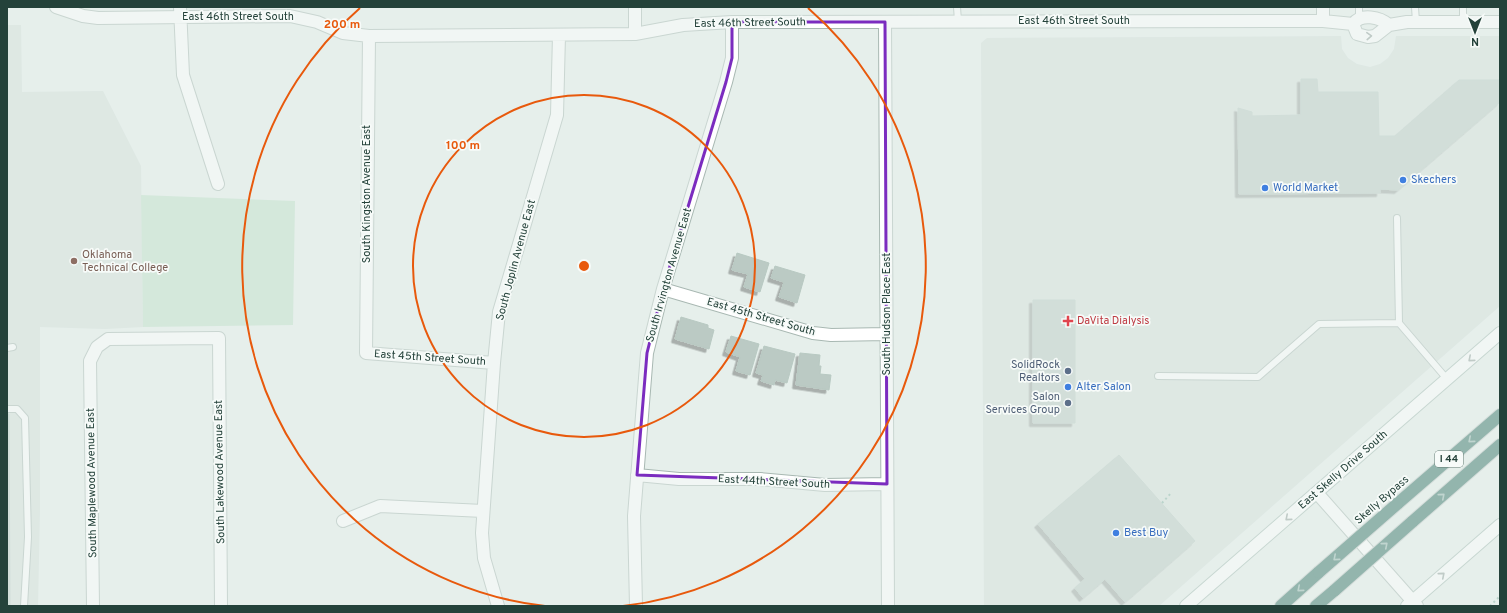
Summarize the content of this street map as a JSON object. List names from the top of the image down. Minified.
{"streets":{"highway":["I 44","Skelly Bypass"],"street":["East 46th Street South","South Kingston Avenue East","South Joplin Avenue East","South Irvington Avenue East","South Hudson Place East","East 45th Street South","East Skelly Drive South","South Lakewood Avenue East","East 44th Street South","South Maplewood Avenue East"]},"crossings":[["East 46th Street South","South Kingston Avenue East"],["East 46th Street South","South Joplin Avenue East"],["East 46th Street South","South Irvington Avenue East"],["East 46th Street South","South Hudson Place East"],["South Kingston Avenue East","East 45th Street South"],["South Joplin Avenue East","East 45th Street South"],["South Irvington Avenue East","East 45th Street South"],["South Irvington Avenue East","East 44th Street South"],["South Hudson Place East","East 45th Street South"],["South Hudson Place East","East 44th Street South"],["South Lakewood Avenue East","South Maplewood Avenue East"]],"one_way":["East Skelly Drive South"],"places":{"other":["Skechers","World Market","Oklahoma Technical College","SolidRock Realtors","Alter Salon","Salon Services Group","Best Buy"],"health":["DaVita Dialysis"]},"north":"bottom","rings":["200 m","100 m"]}
